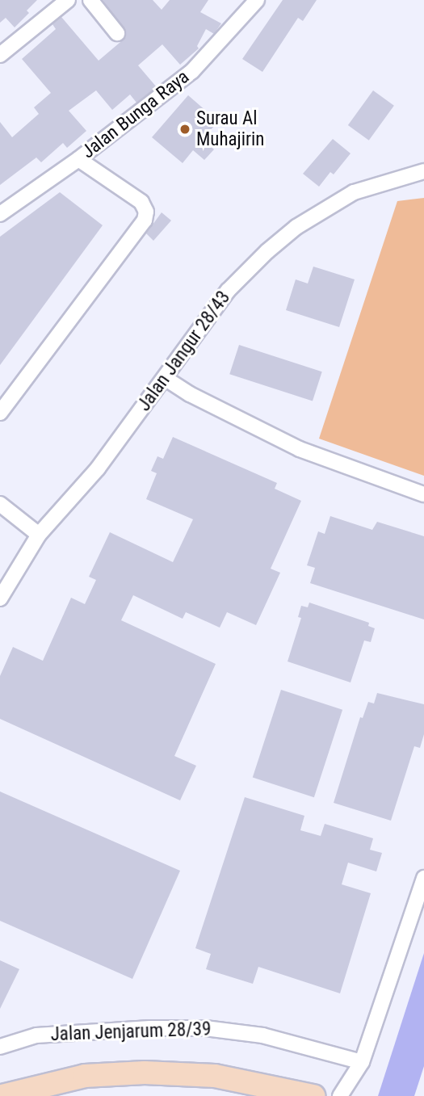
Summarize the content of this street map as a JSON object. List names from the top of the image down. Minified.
{"streets":{"street":["Jalan Bunga Raya","Jalan Jangur 28/43","Jalan Jenjarum 28/39"]},"places":["Surau Al Muhajirin"]}
